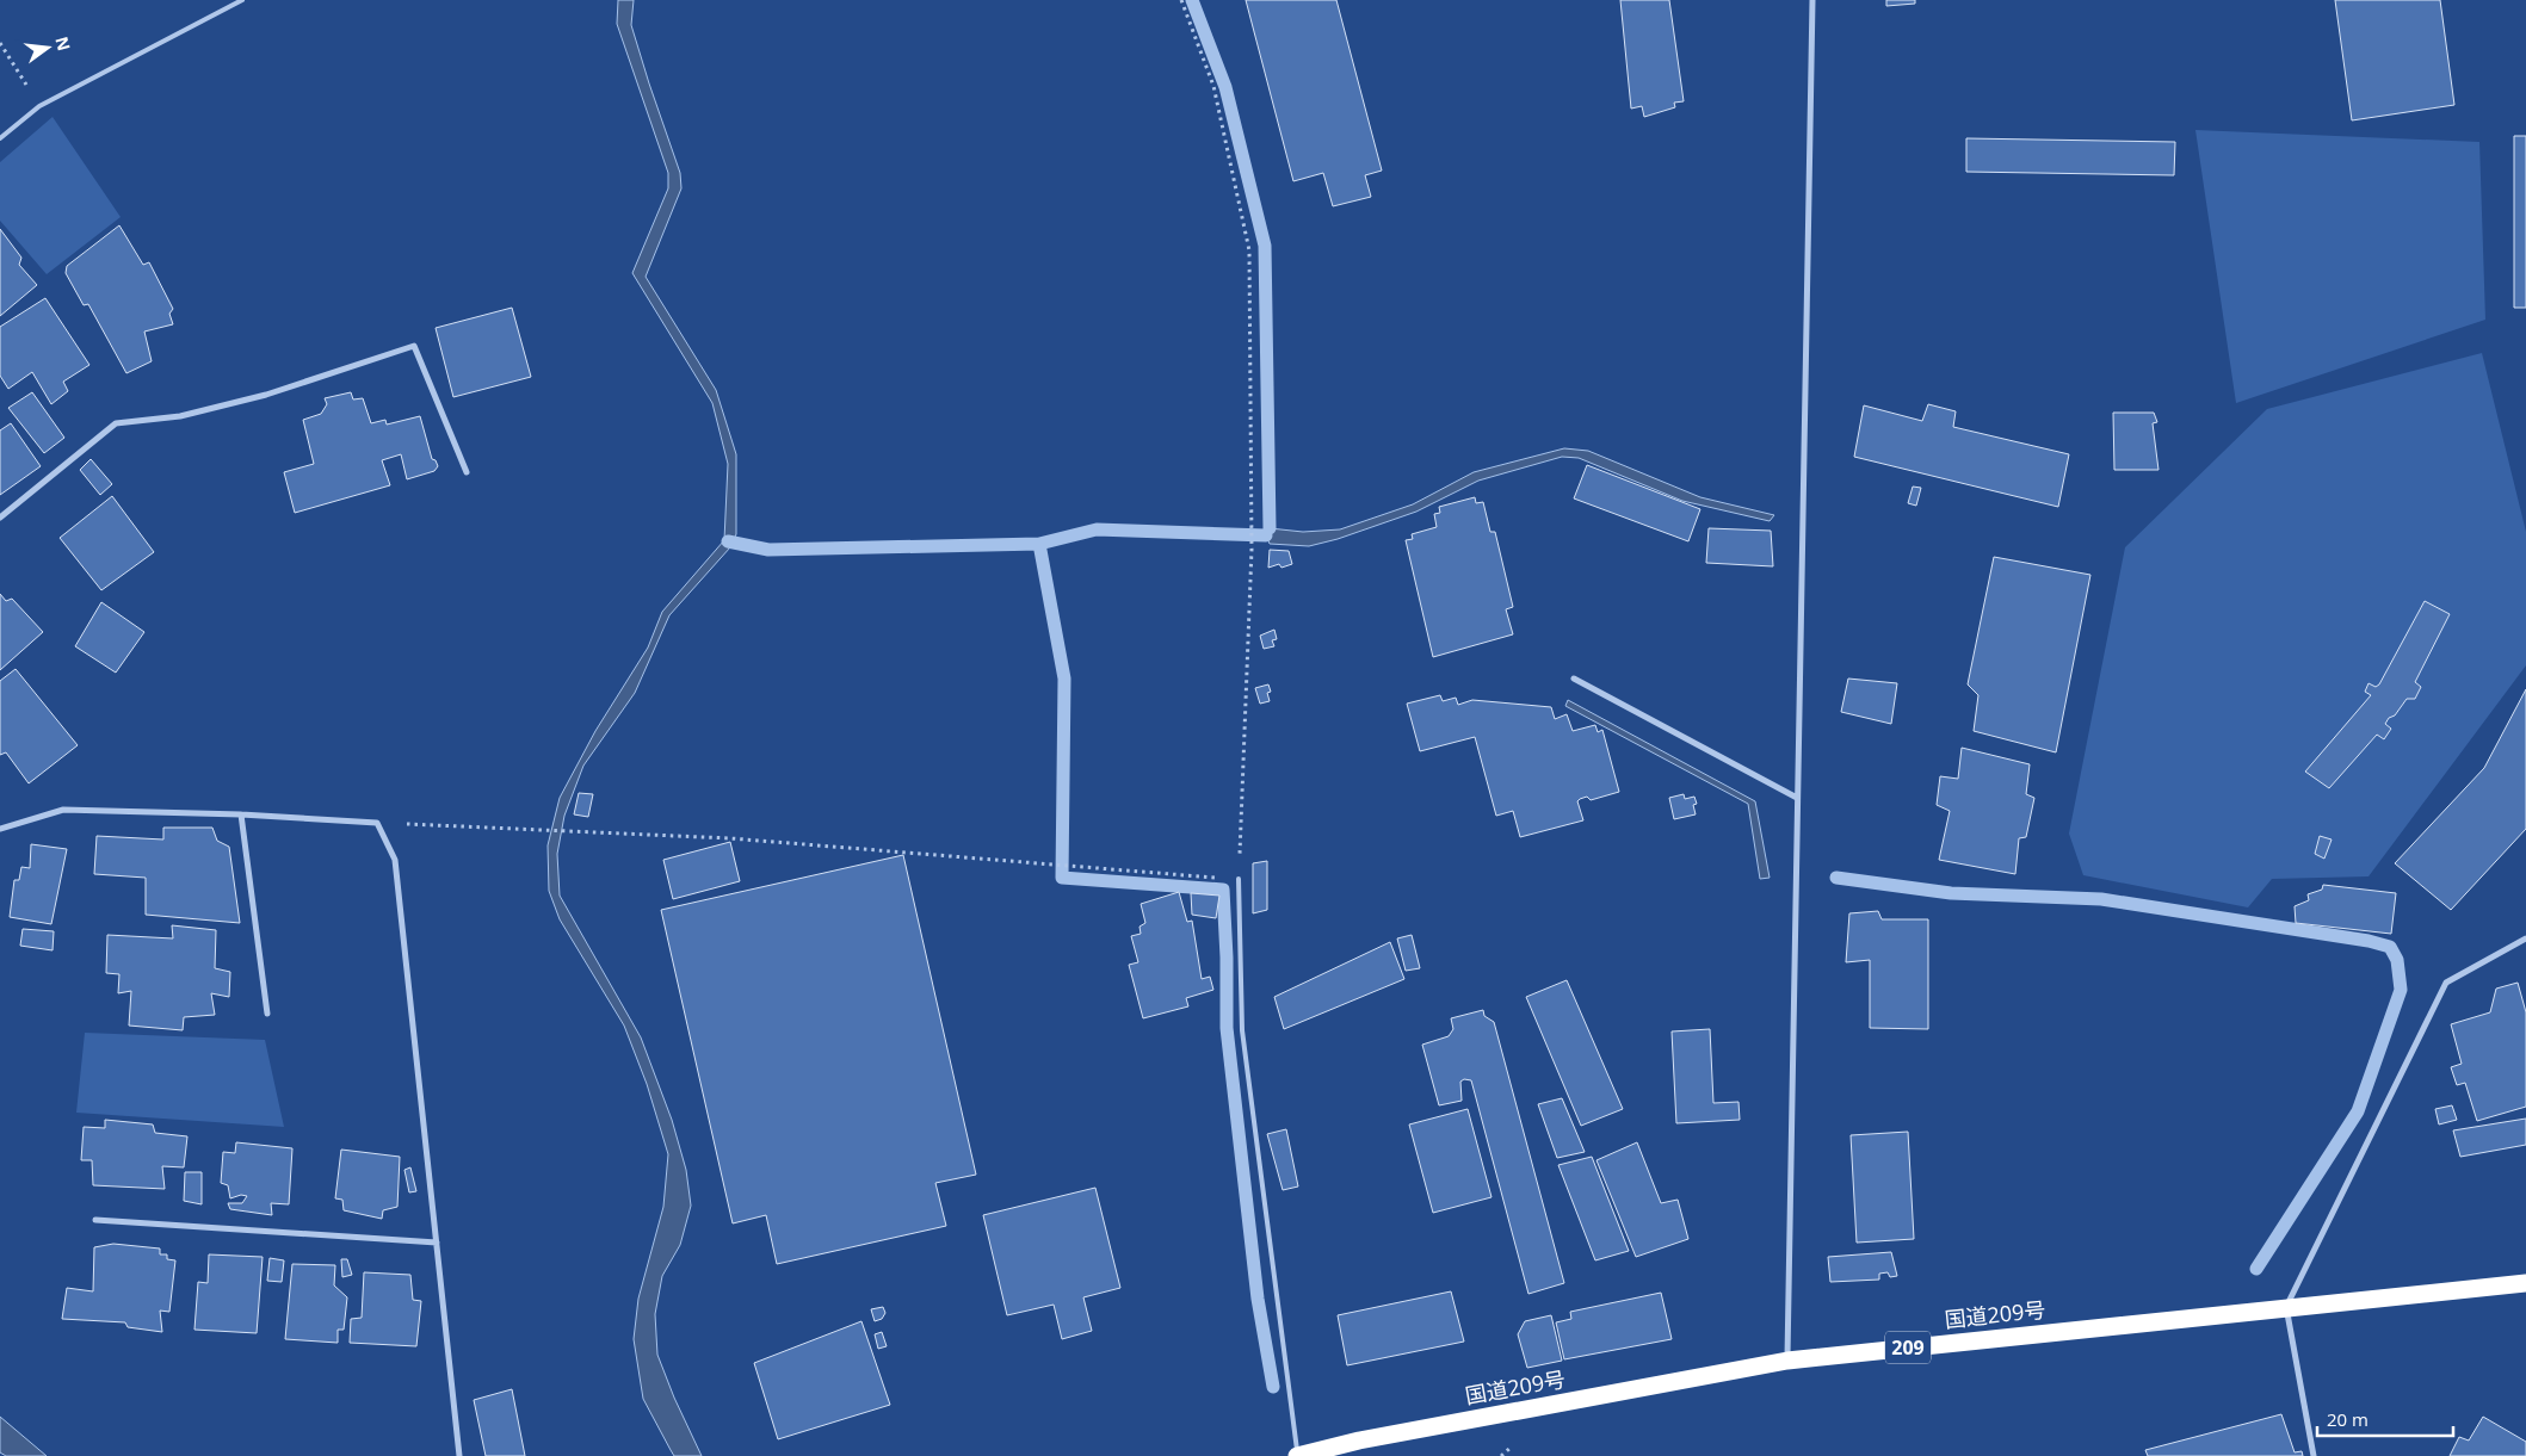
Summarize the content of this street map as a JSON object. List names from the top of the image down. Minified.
{"streets":{"highway":["国道209号","209"]},"scale_bar":"20 m","north":"right"}
